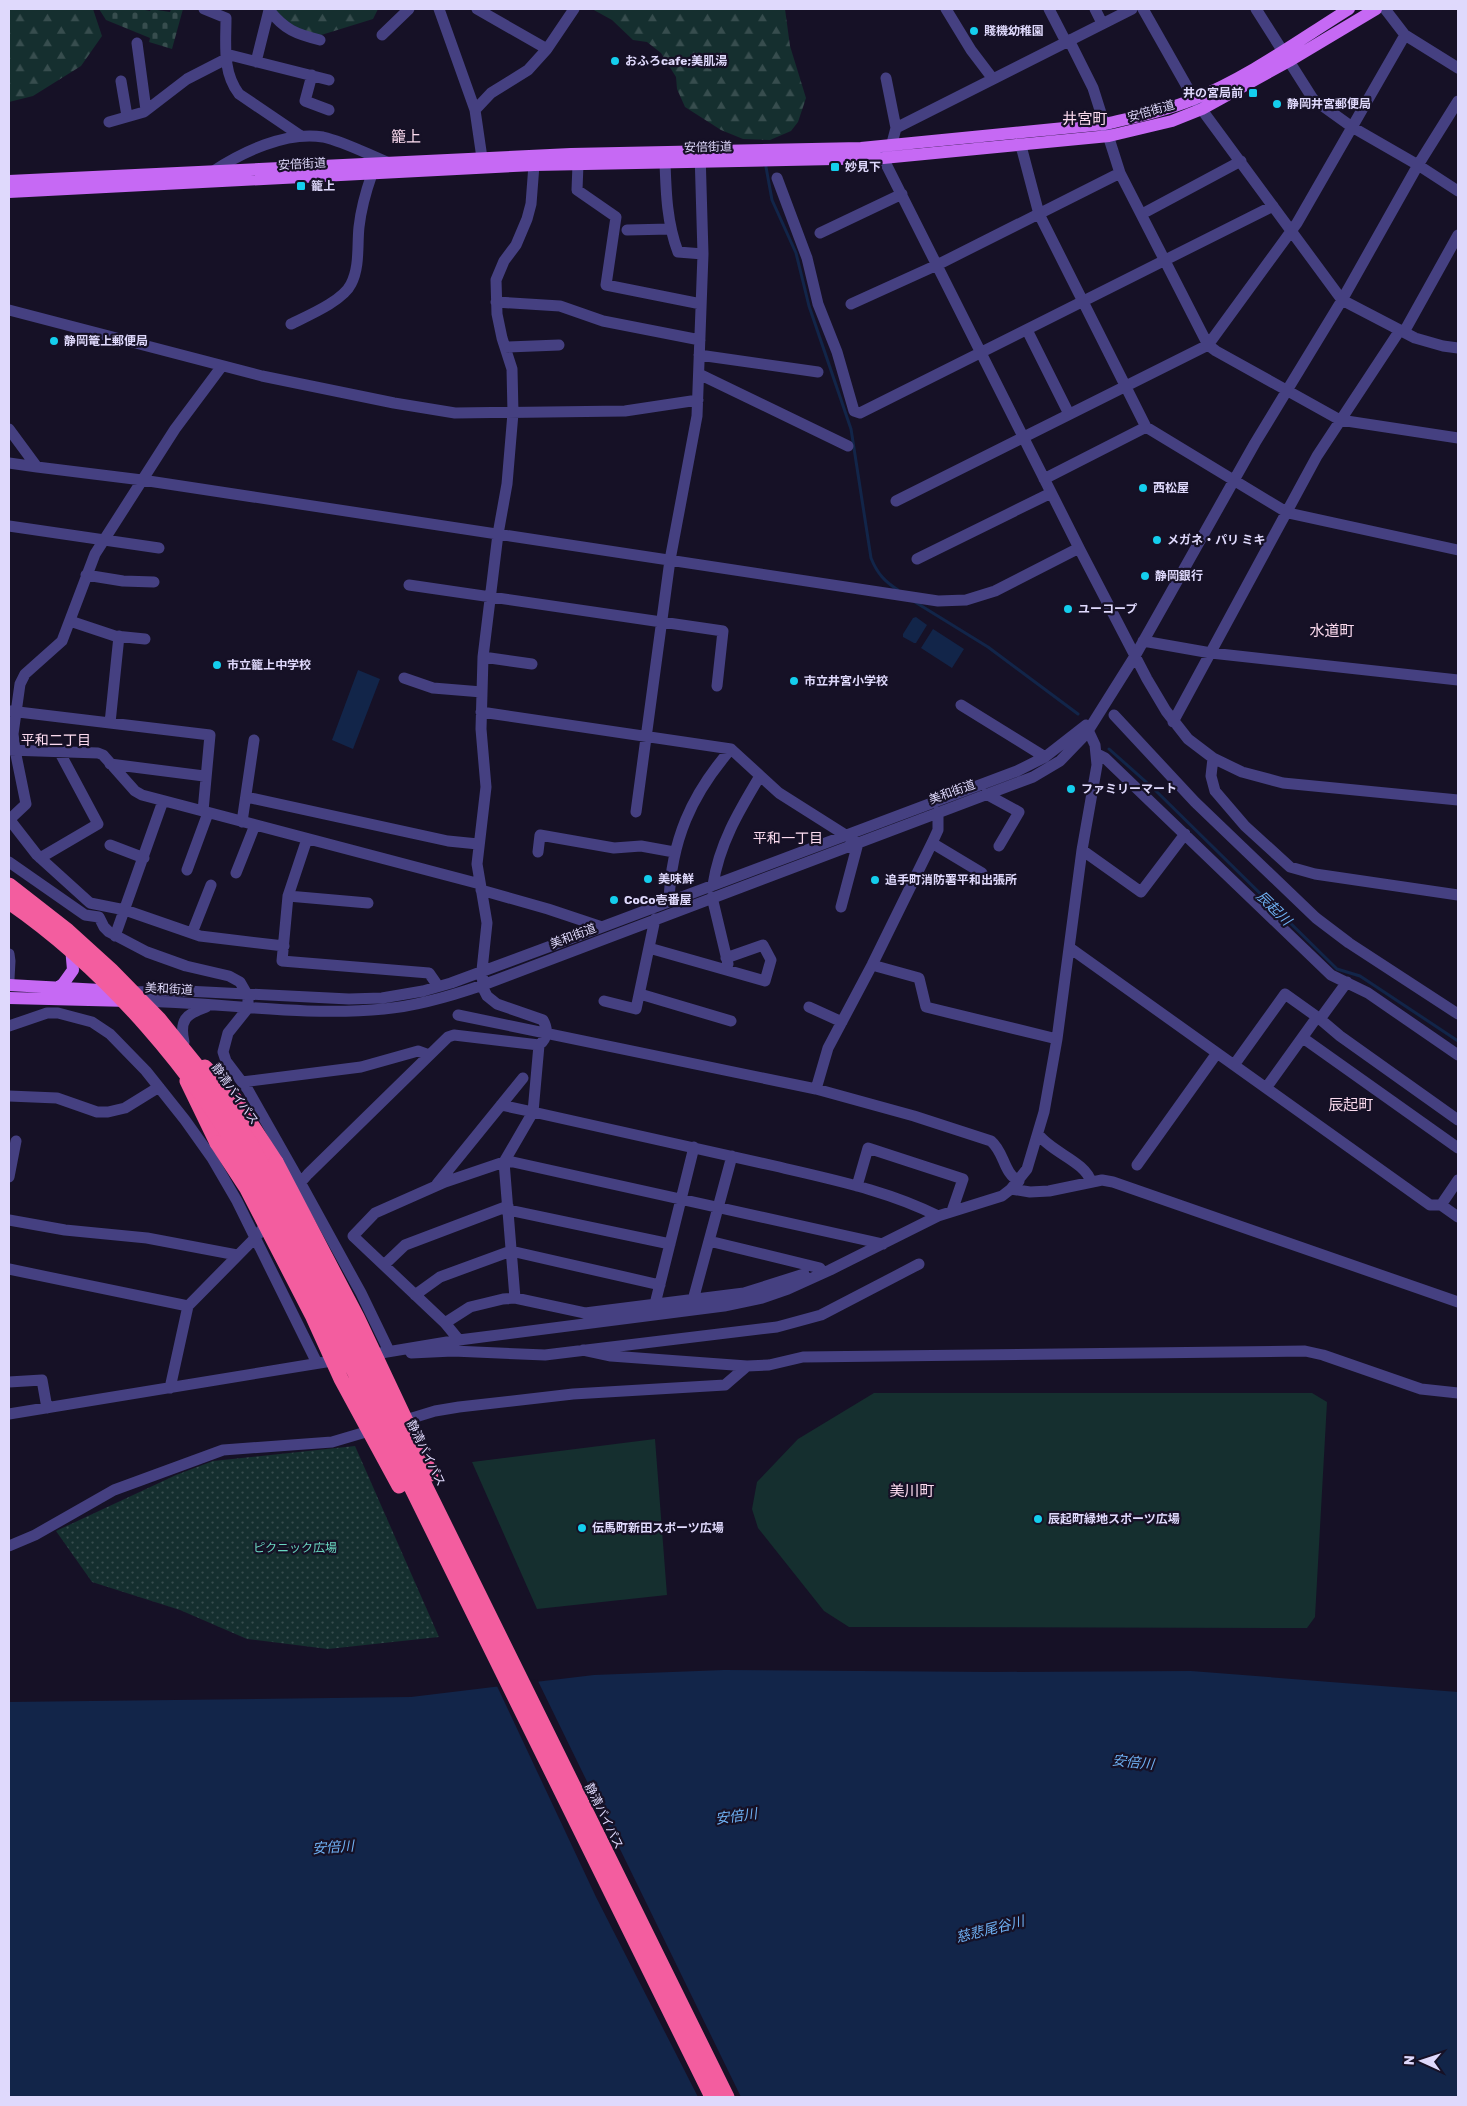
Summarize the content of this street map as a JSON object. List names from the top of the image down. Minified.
{"streets":{"highway":["静清バイパス"],"main road":["安倍街道","美和街道"]},"districts":["井宮町","籠上","水道町","平和二丁目","平和一丁目","辰起町","美川町"],"water":["辰起川","安倍川","慈悲尾谷川"],"parks":["ピクニック広場"],"places":{"other":["賤機幼稚園","おふろcafe;美肌湯","静岡井宮郵便局","静岡篭上郵便局","西松屋","メガネ・パリ ミキ","静岡銀行","ユーコープ","市立籠上中学校","市立井宮小学校","ファミリーマート","美味鮮","追手町消防署平和出張所","CoCo壱番屋","辰起町緑地スポーツ広場","伝馬町新田スポーツ広場"],"transit":["井の宮局前","妙見下","籠上"]},"north":"left"}
